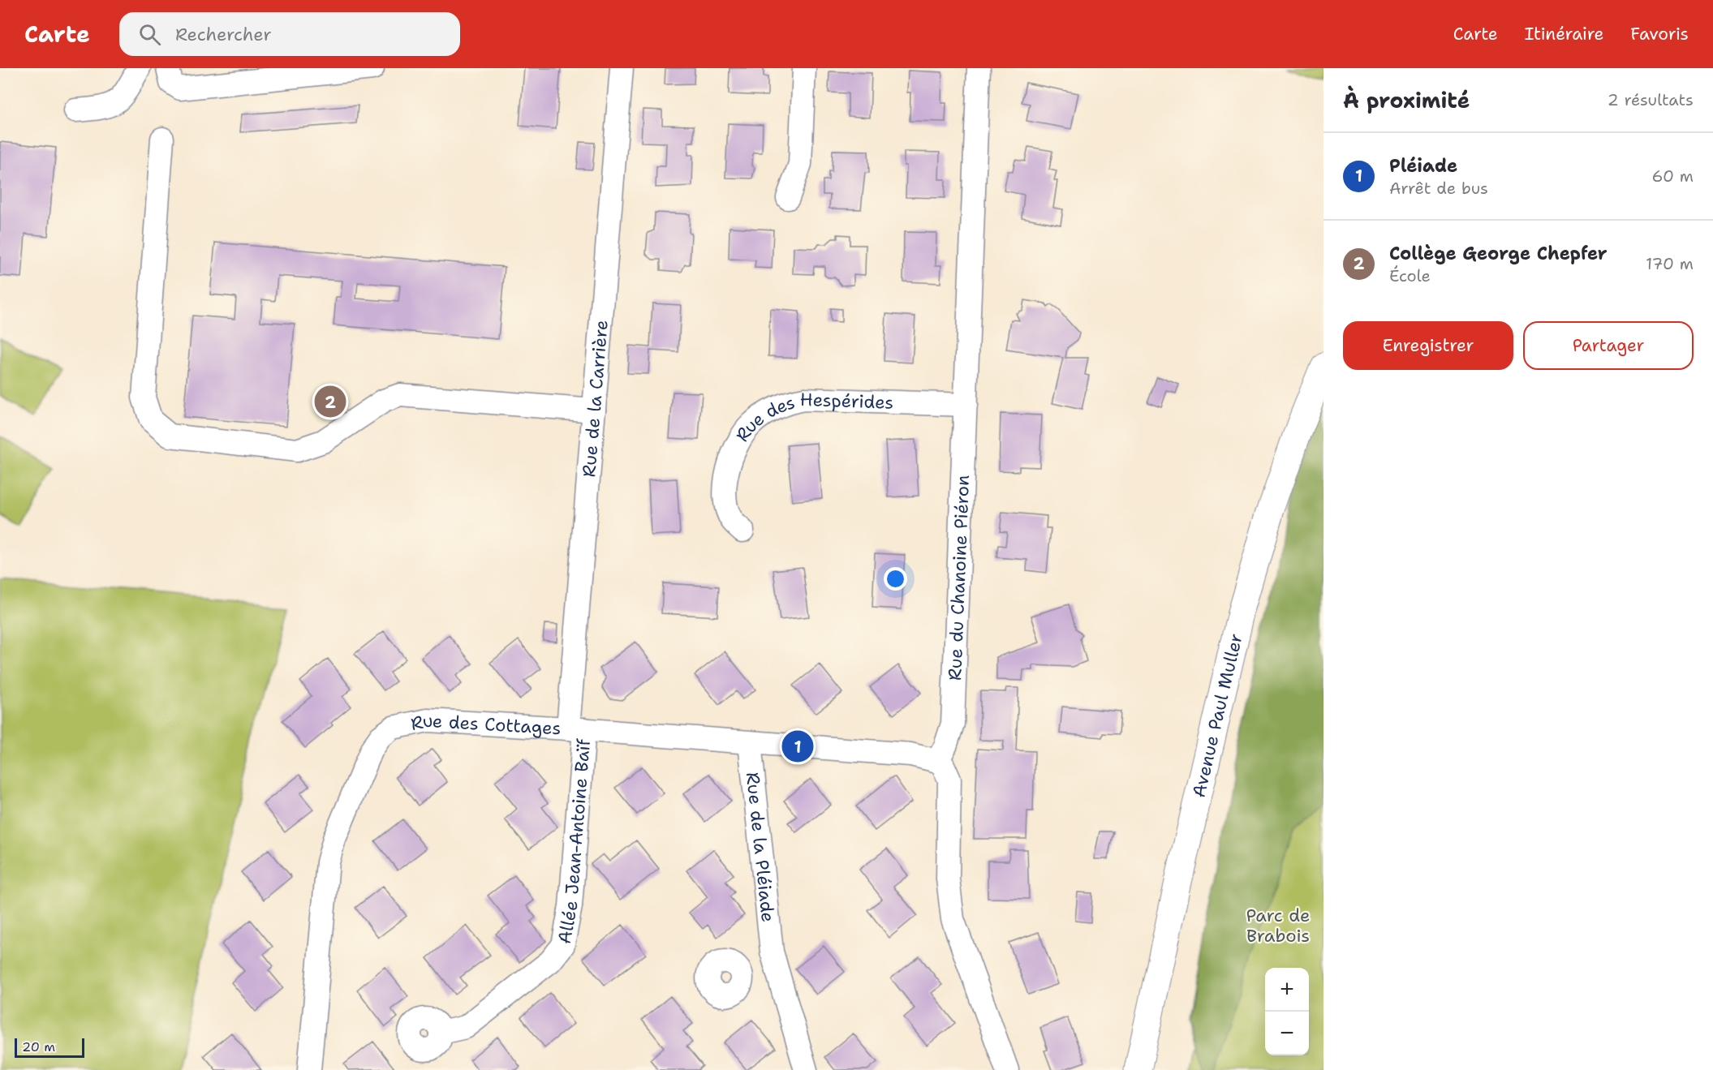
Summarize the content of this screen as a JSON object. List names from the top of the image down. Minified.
{"streets":{"main road":["Avenue Paul Muller"],"street":["Rue de la Carrière","Rue des Hespérides","Rue du Chanoine Piéron","Rue des Cottages","Allée Jean-Antoine Baïf","Rue de la Pléiade"]},"crossings":[["Rue de la Carrière","Rue des Cottages"],["Rue de la Carrière","Allée Jean-Antoine Baïf"],["Rue des Hespérides","Rue du Chanoine Piéron"],["Rue du Chanoine Piéron","Rue des Cottages"],["Rue des Cottages","Allée Jean-Antoine Baïf"],["Rue des Cottages","Rue de la Pléiade"]],"parks":["Parc de Brabois"],"scale_bar":"20 m","page":{"header":"Carte","search":"Rechercher","nav":["Carte","Itinéraire","Favoris"],"heading":["À proximité","2 résultats"],"list":[{"mark":"1","name":"Pléiade","note":"Arrêt de bus","value":"60 m"},{"mark":"2","name":"Collège George Chepfer","note":"École","value":"170 m"}],"buttons":["Enregistrer","Partager"],"pins":["2","1"],"map_buttons":["+","−"],"scale":"20 m"}}
